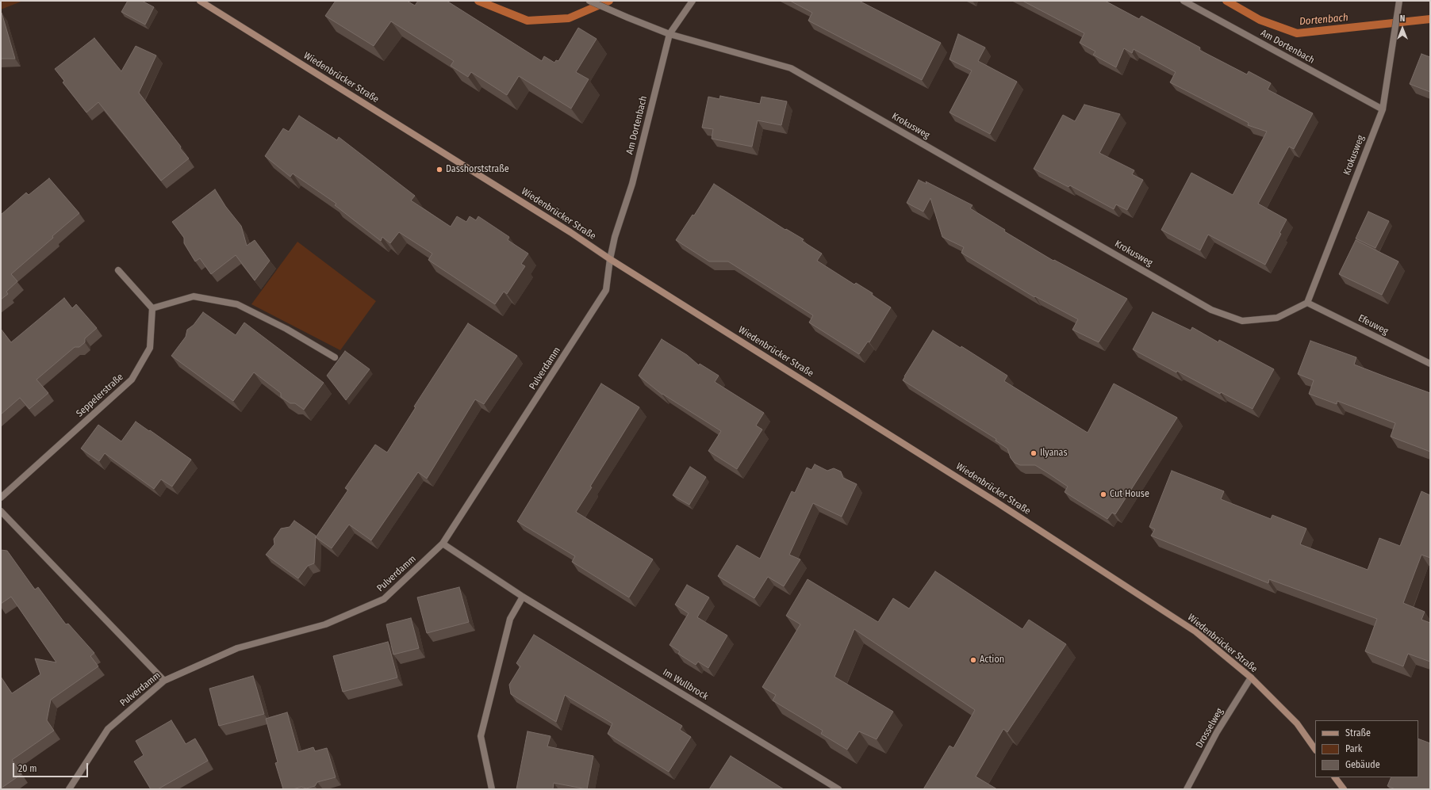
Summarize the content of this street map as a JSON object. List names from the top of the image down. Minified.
{"streets":{"main road":["Wiedenbrücker Straße"],"street":["Am Dortenbach","Krokusweg","Efeuweg","Pulverdamm","Seppelerstraße","Im Wullbrock","Drosselweg"]},"crossings":[["Am Dortenbach","Wiedenbrücker Straße"],["Am Dortenbach","Krokusweg"],["Am Dortenbach","Pulverdamm"],["Wiedenbrücker Straße","Pulverdamm"],["Wiedenbrücker Straße","Drosselweg"],["Krokusweg","Efeuweg"],["Pulverdamm","Im Wullbrock"]],"water":["Dortenbach"],"places":["Dasshorststraße","Ilyanas","Cut House","Action"],"legend":["Straße","Park","Gebäude"],"scale_bar":"20 m","north":"top"}
